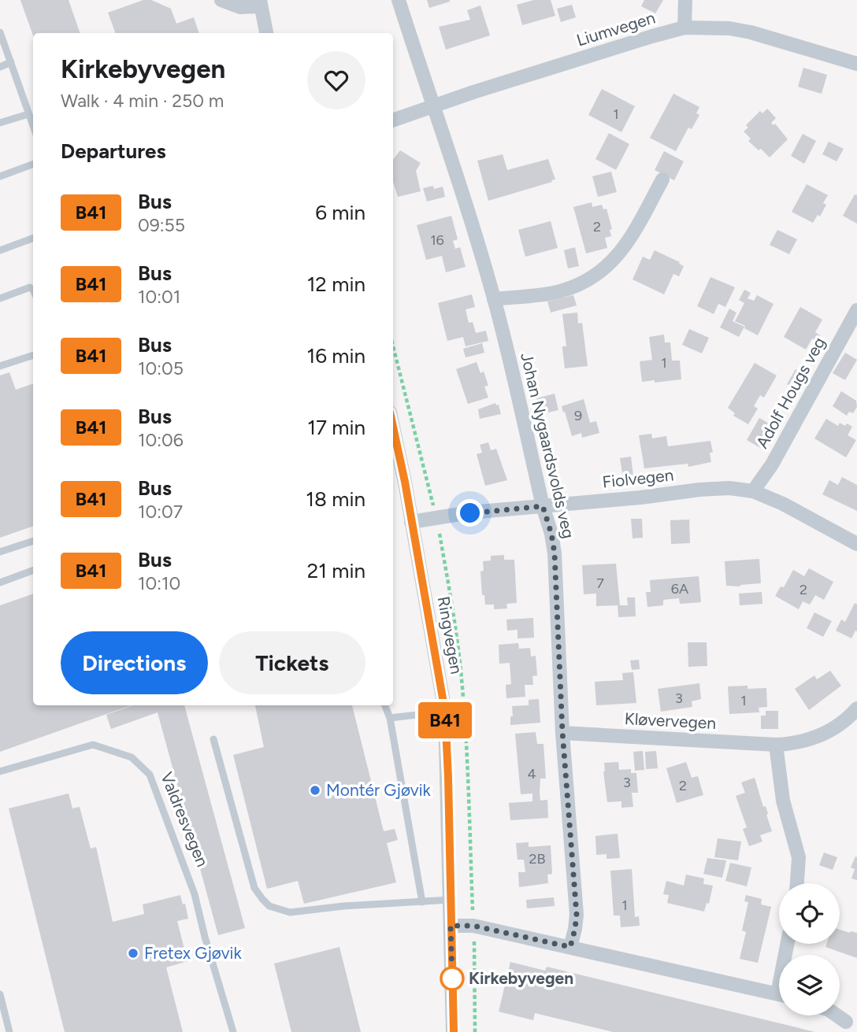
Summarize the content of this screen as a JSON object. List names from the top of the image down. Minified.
{"streets":{"street":["Liumvegen","Adolf Hougs veg","Johan Nygaardsvolds veg","Fiolvegen","Ringvegen","Kløvervegen"],"lane":["Valdresvegen"]},"crossings":[["Liumvegen","Johan Nygaardsvolds veg"],["Adolf Hougs veg","Fiolvegen"],["Johan Nygaardsvolds veg","Fiolvegen"],["Johan Nygaardsvolds veg","Kløvervegen"],["Fiolvegen","Ringvegen"]],"places":["Montér Gjøvik","Fretex Gjøvik","Kirkebyvegen"],"lines":["bus line B41"],"house_numbers":["1","2","16","1","9","7","6A","2","3","1","4","3","2","2B","1"],"page":{"on_map":"B41","heading":[["Kirkebyvegen","Walk · 4 min · 250 m"],"Departures"],"list":[{"mark":"B41","name":"Bus","note":"09:55","value":"6 min"},{"mark":"B41","name":"Bus","note":"10:01","value":"12 min"},{"mark":"B41","name":"Bus","note":"10:05","value":"16 min"},{"mark":"B41","name":"Bus","note":"10:06","value":"17 min"},{"mark":"B41","name":"Bus","note":"10:07","value":"18 min"},{"mark":"B41","name":"Bus","note":"10:10","value":"21 min"}],"buttons":["Directions","Tickets"]}}
